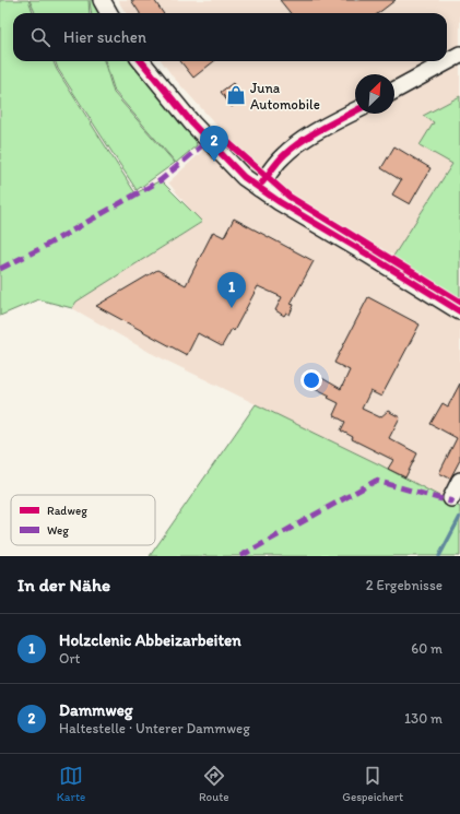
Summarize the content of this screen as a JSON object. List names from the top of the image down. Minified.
{"places":{"shop":["Juna Automobile"]},"legend":["Radweg","Weg"],"north":"top right","page":{"search":"Hier suchen","pins":["2","1"],"heading":["In der Nähe","2 Ergebnisse"],"list":[{"mark":"1","name":"Holzclenic Abbeizarbeiten","note":"Ort","value":"60 m"},{"mark":"2","name":"Dammweg","note":"Haltestelle · Unterer Dammweg","value":"130 m"}],"nav":["Karte","Route","Gespeichert"]}}
